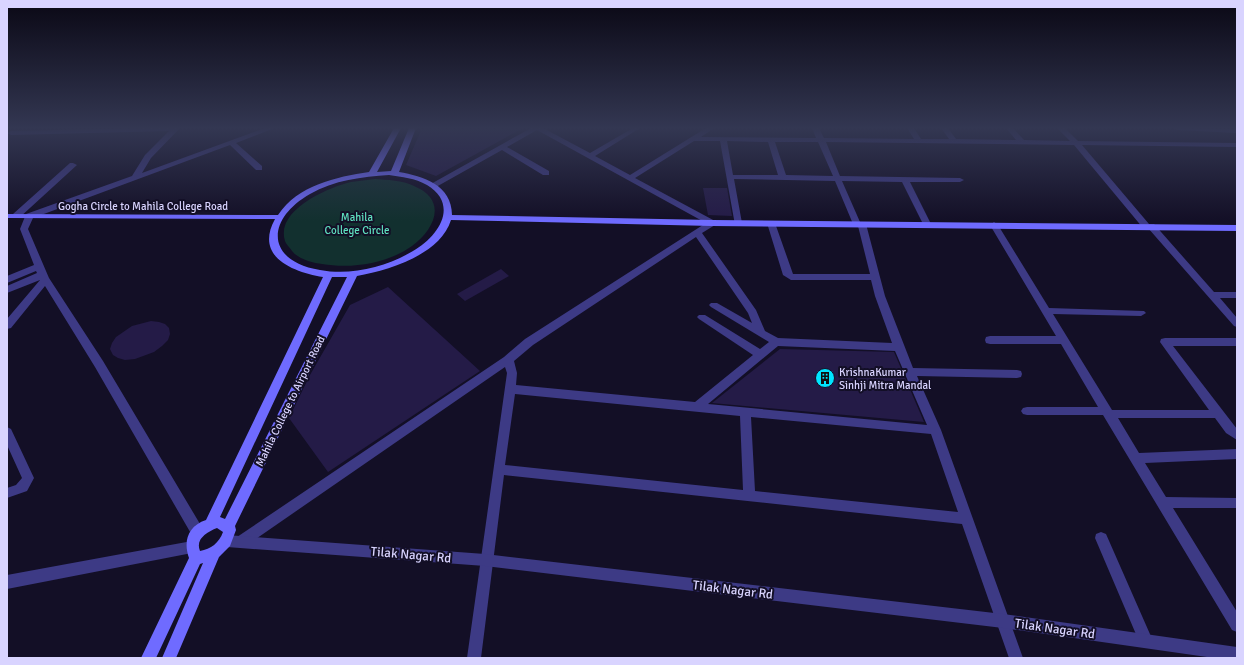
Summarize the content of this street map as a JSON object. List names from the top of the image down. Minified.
{"streets":{"main road":["Gogha Circle to Mahila College Road","Mahila College to Airport Road"],"street":["Tilak Nagar Rd"]},"crossings":[["Gogha Circle to Mahila College Road","Mahila College to Airport Road"],["Mahila College to Airport Road","Tilak Nagar Rd"]],"parks":["Mahila College Circle"],"places":{"building":["KrishnaKumar Sinhji Mitra Mandal"]}}
